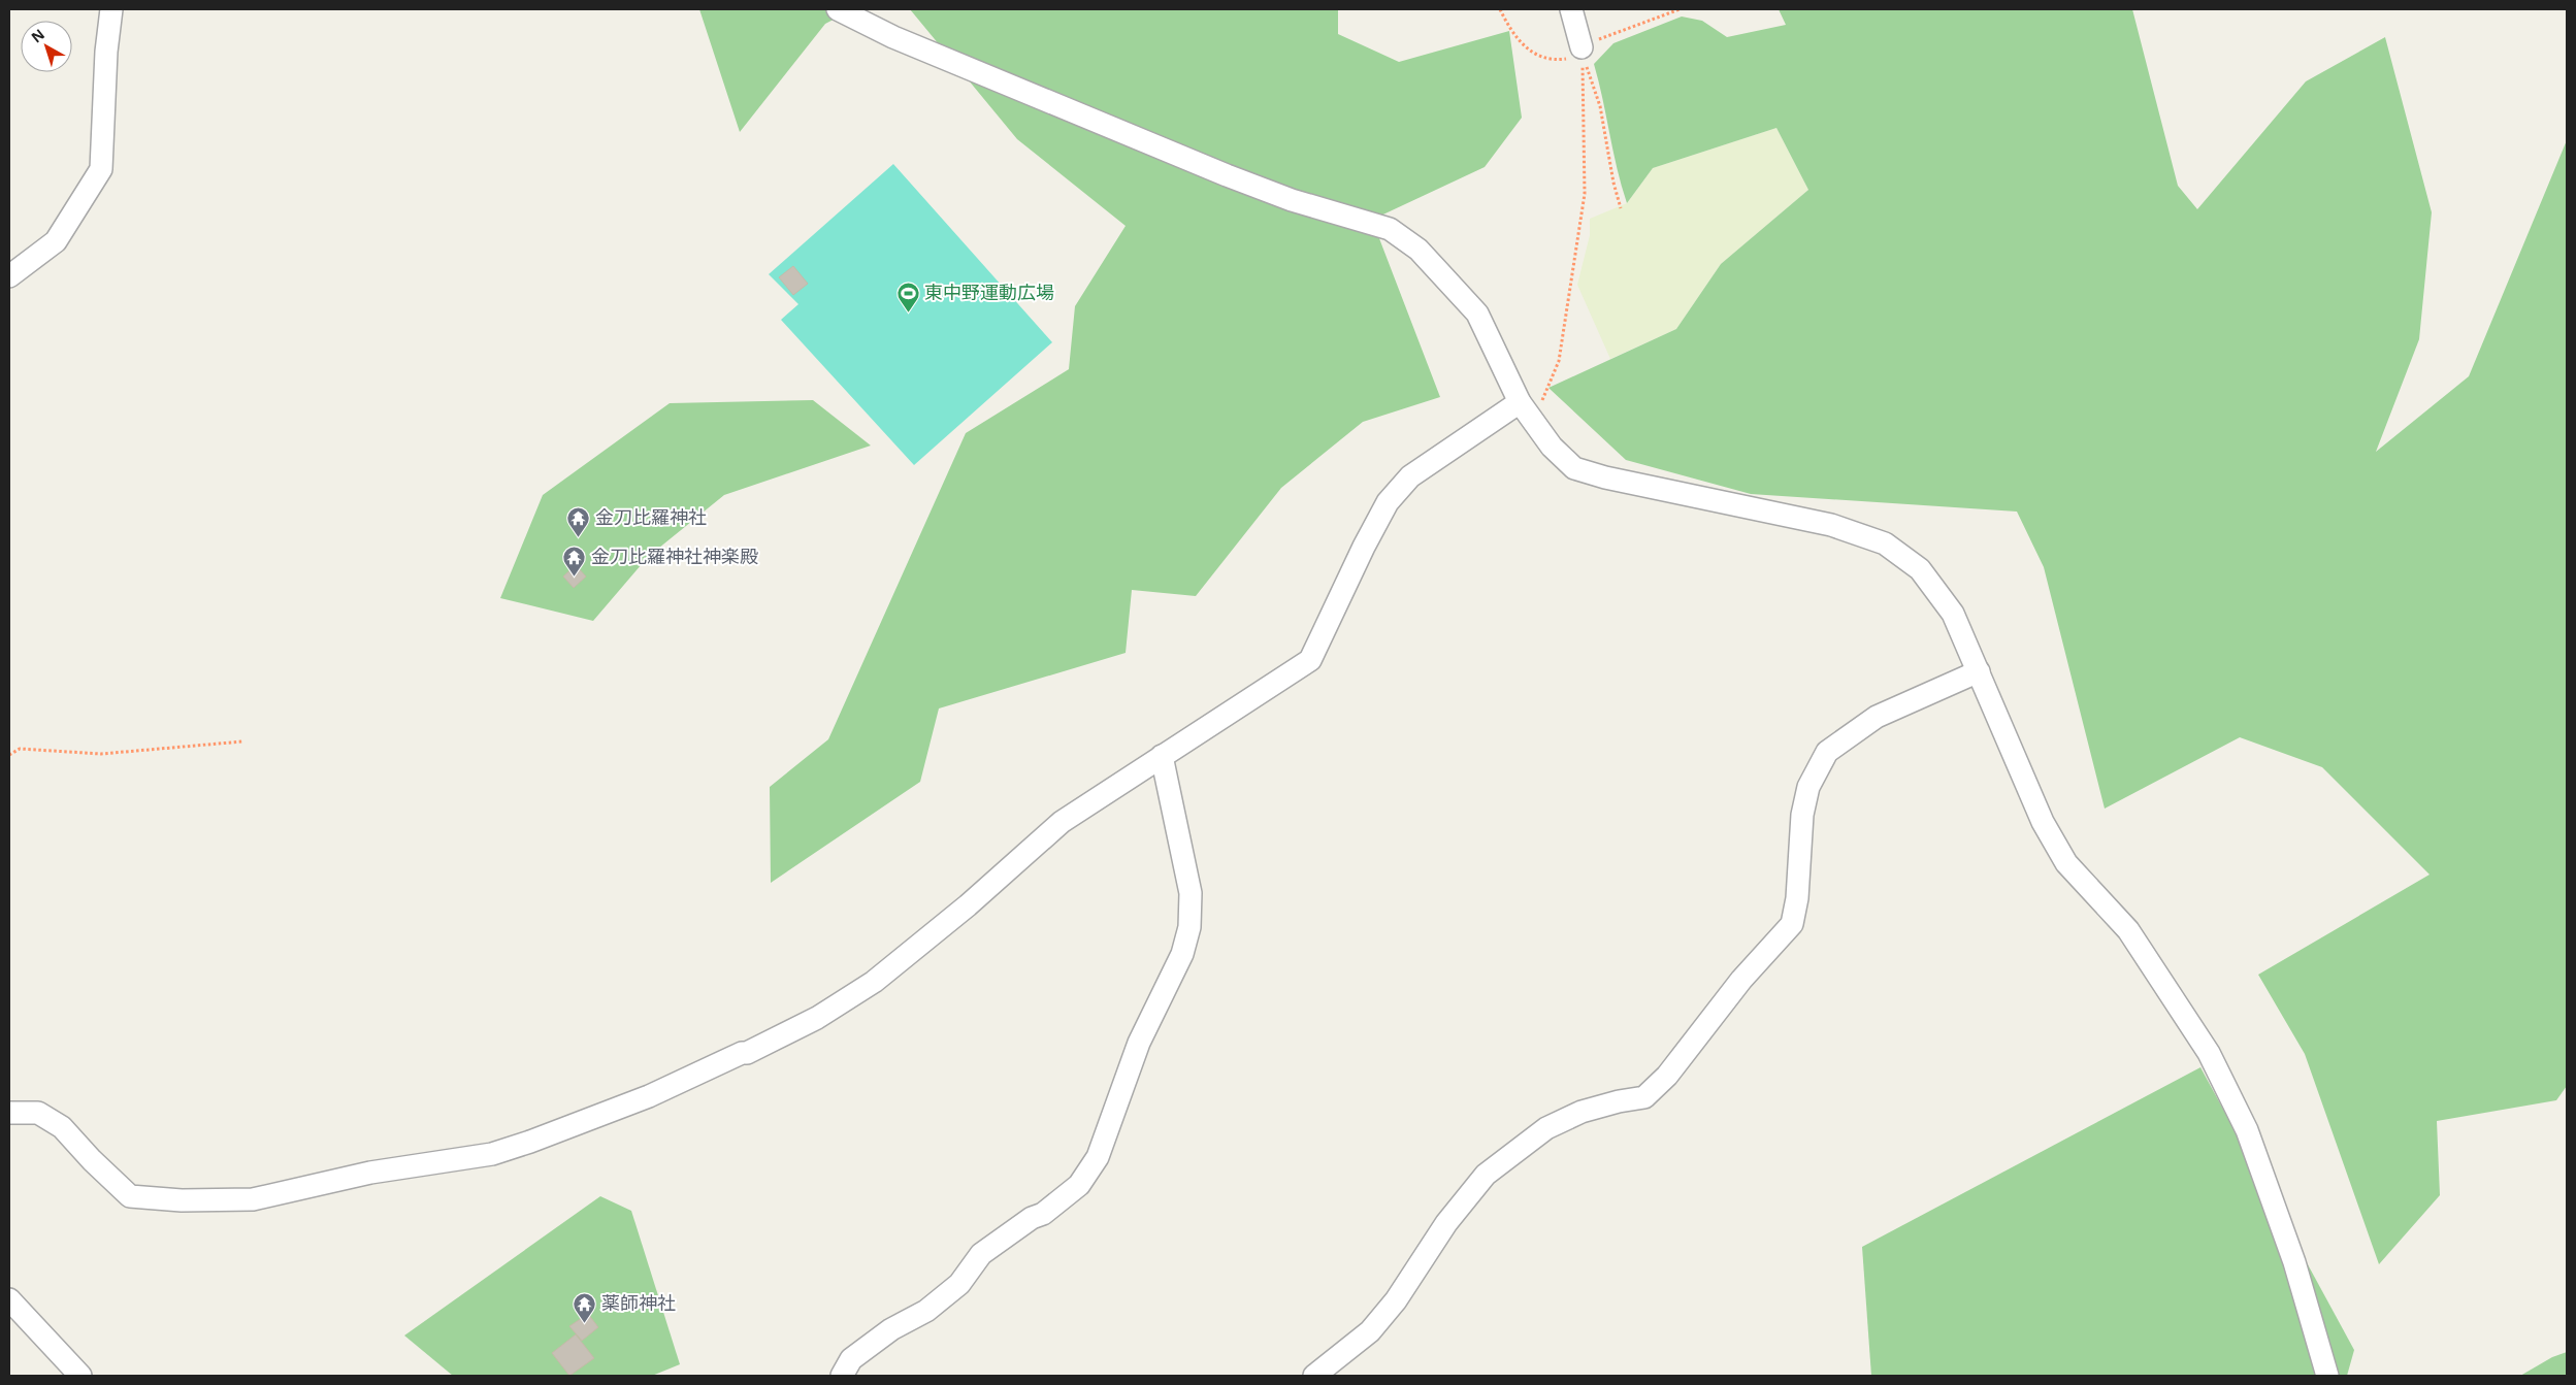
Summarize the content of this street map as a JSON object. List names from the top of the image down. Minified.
{"places":{"sports":["東中野運動広場"],"temple":["金刀比羅神社","金刀比羅神社神楽殿","薬師神社"]},"north":"top left"}
